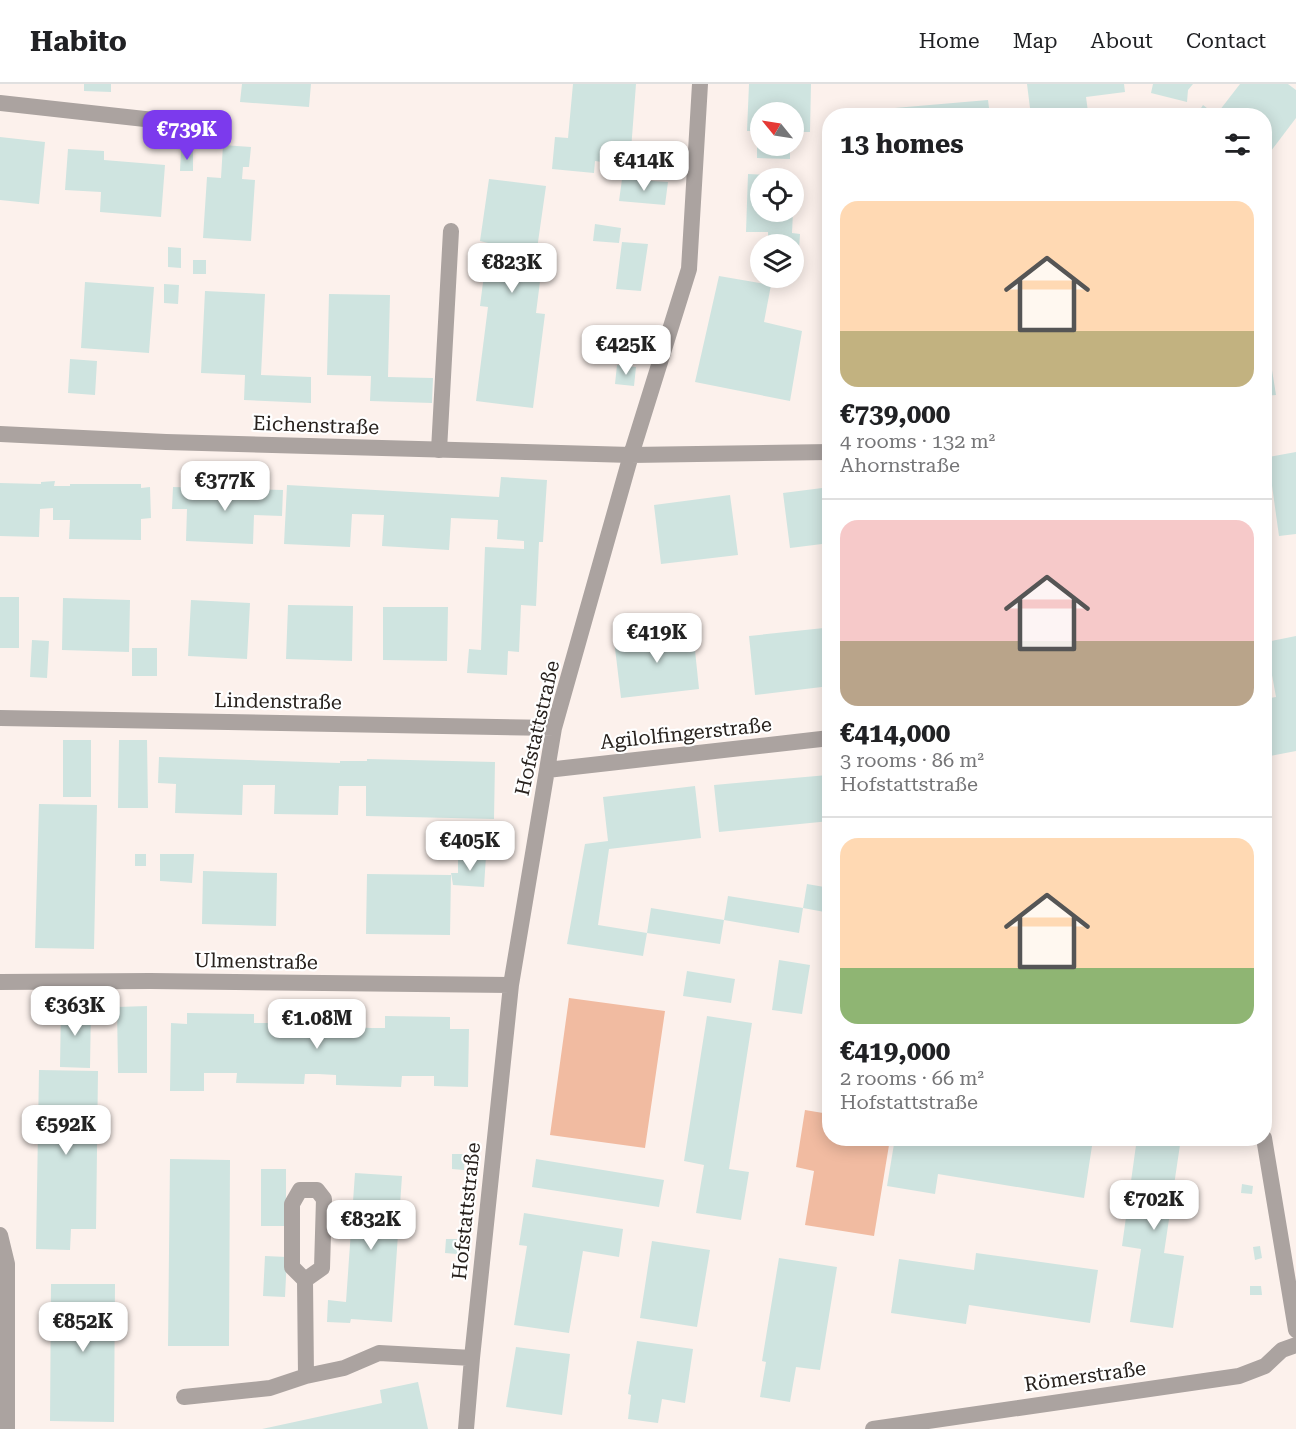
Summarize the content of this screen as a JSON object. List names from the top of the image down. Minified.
{"streets":{"street":["Eichenstraße","Lindenstraße","Hofstattstraße","Agilolfingerstraße","Ulmenstraße","Römerstraße"]},"crossings":[["Eichenstraße","Hofstattstraße"],["Lindenstraße","Hofstattstraße"],["Hofstattstraße","Agilolfingerstraße"],["Hofstattstraße","Ulmenstraße"]],"north":"top left","page":{"header":"Habito","nav":["Home","Map","About","Contact"],"heading":"13 homes","price":["€739K","€414K","€823K","€425K","€377K","€419K","€405K","€363K","€1.08M","€592K","€702K","€832K","€852K"],"list":[{"name":"€739,000","note":"4 rooms · 132 m² · Ahornstraße"},{"name":"€414,000","note":"3 rooms · 86 m² · Hofstattstraße"},{"name":"€419,000","note":"2 rooms · 66 m² · Hofstattstraße"}]}}
